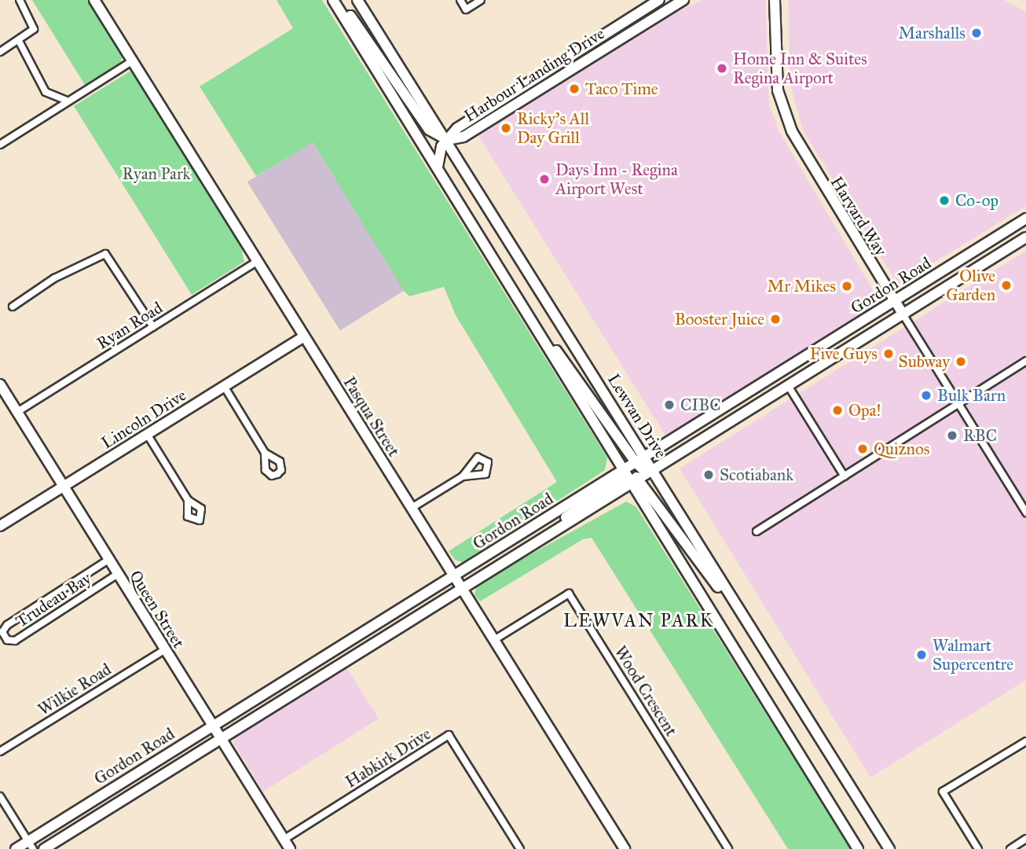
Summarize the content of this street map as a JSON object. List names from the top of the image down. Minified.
{"streets":{"main road":["Harbour Landing Drive","Harvard Way","Gordon Road","Lewvan Drive","Pasqua Street","Lincoln Drive","Queen Street"],"street":["Ryan Road","Trudeau Bay","Wilkie Road","Wood Crescent","Habkirk Drive"]},"crossings":[["Harbour Landing Drive","Lewvan Drive"],["Harvard Way","Gordon Road"],["Gordon Road","Lewvan Drive"],["Gordon Road","Pasqua Street"],["Gordon Road","Queen Street"],["Ryan Road","Pasqua Street"],["Ryan Road","Queen Street"],["Pasqua Street","Lincoln Drive"],["Pasqua Street","Wood Crescent"],["Lincoln Drive","Queen Street"],["Trudeau Bay","Queen Street"],["Queen Street","Wilkie Road"],["Queen Street","Habkirk Drive"]],"districts":["LEWVAN PARK"],"parks":["Ryan Park"],"places":["Marshalls","Home Inn & Suites Regina Airport","Taco Time","Ricky's All Day Grill","Days Inn - Regina Airport West","Co-op","Olive Garden","Mr Mikes","Booster Juice","Five Guys","Subway","Bulk Barn","CIBC","Opa!","RBC","Quiznos","Scotiabank","Walmart Supercentre"]}
